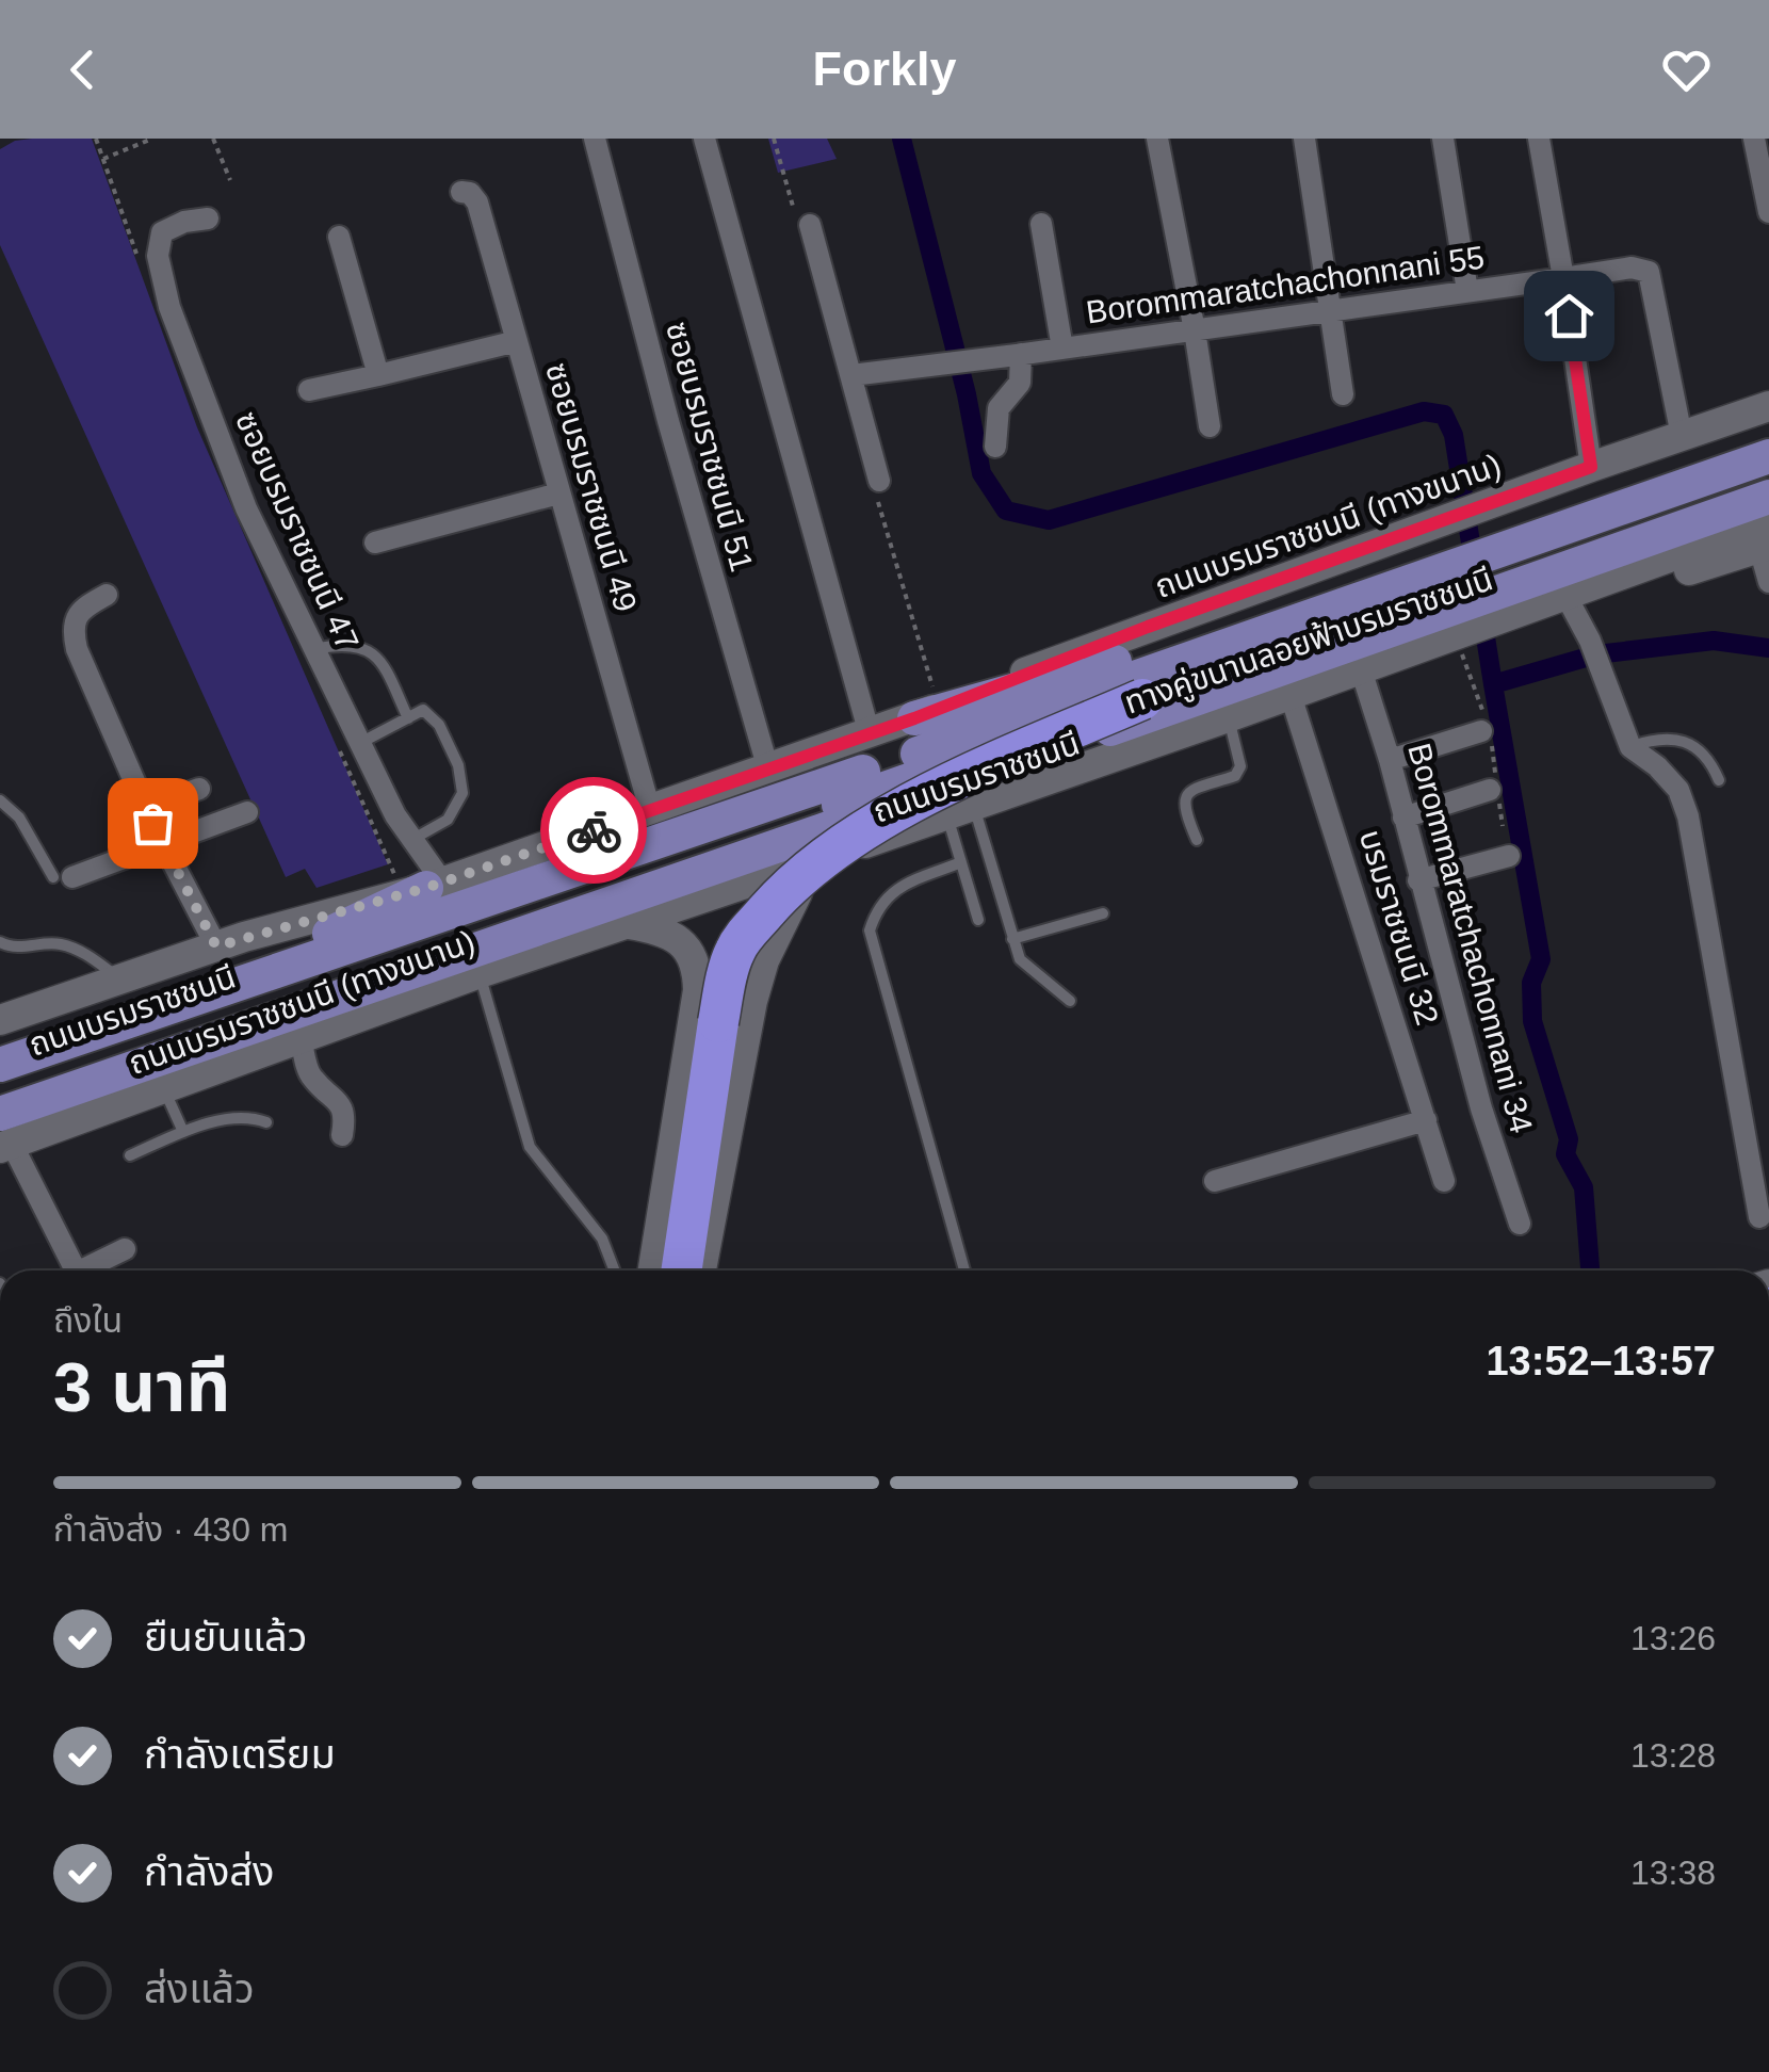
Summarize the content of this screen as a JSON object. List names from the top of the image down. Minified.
{"streets":{"main road":["ถนนบรมราชชนนี (ทางขนาน)","ทางคู่ขนานลอยฟ้าบรมราชชนนี","ถนนบรมราชชนนี"],"street":["Borommaratchachonnani 55","ซอยบรมราชชนนี 51","ซอยบรมราชชนนี 49","ซอยบรมราชชนนี 47","บรมราชชนนี 32","Borommaratchachonnani 34"]},"crossings":[["ซอยบรมราชชนนี 51","ถนนบรมราชชนนี"],["ซอยบรมราชชนนี 49","ถนนบรมราชชนนี"],["ถนนบรมราชชนนี (ทางขนาน)","ซอยบรมราชชนนี 47"],["ถนนบรมราชชนนี (ทางขนาน)","ถนนบรมราชชนนี"],["ซอยบรมราชชนนี 47","ถนนบรมราชชนนี"]],"page":{"header":"Forkly","heading":["3 นาที","ถึงใน","13:52–13:57"],"bar":"กำลังส่ง · 430 m","list":[["ยืนยันแล้ว","13:26"],["กำลังเตรียม","13:28"],["กำลังส่ง","13:38"],"ส่งแล้ว"]}}
